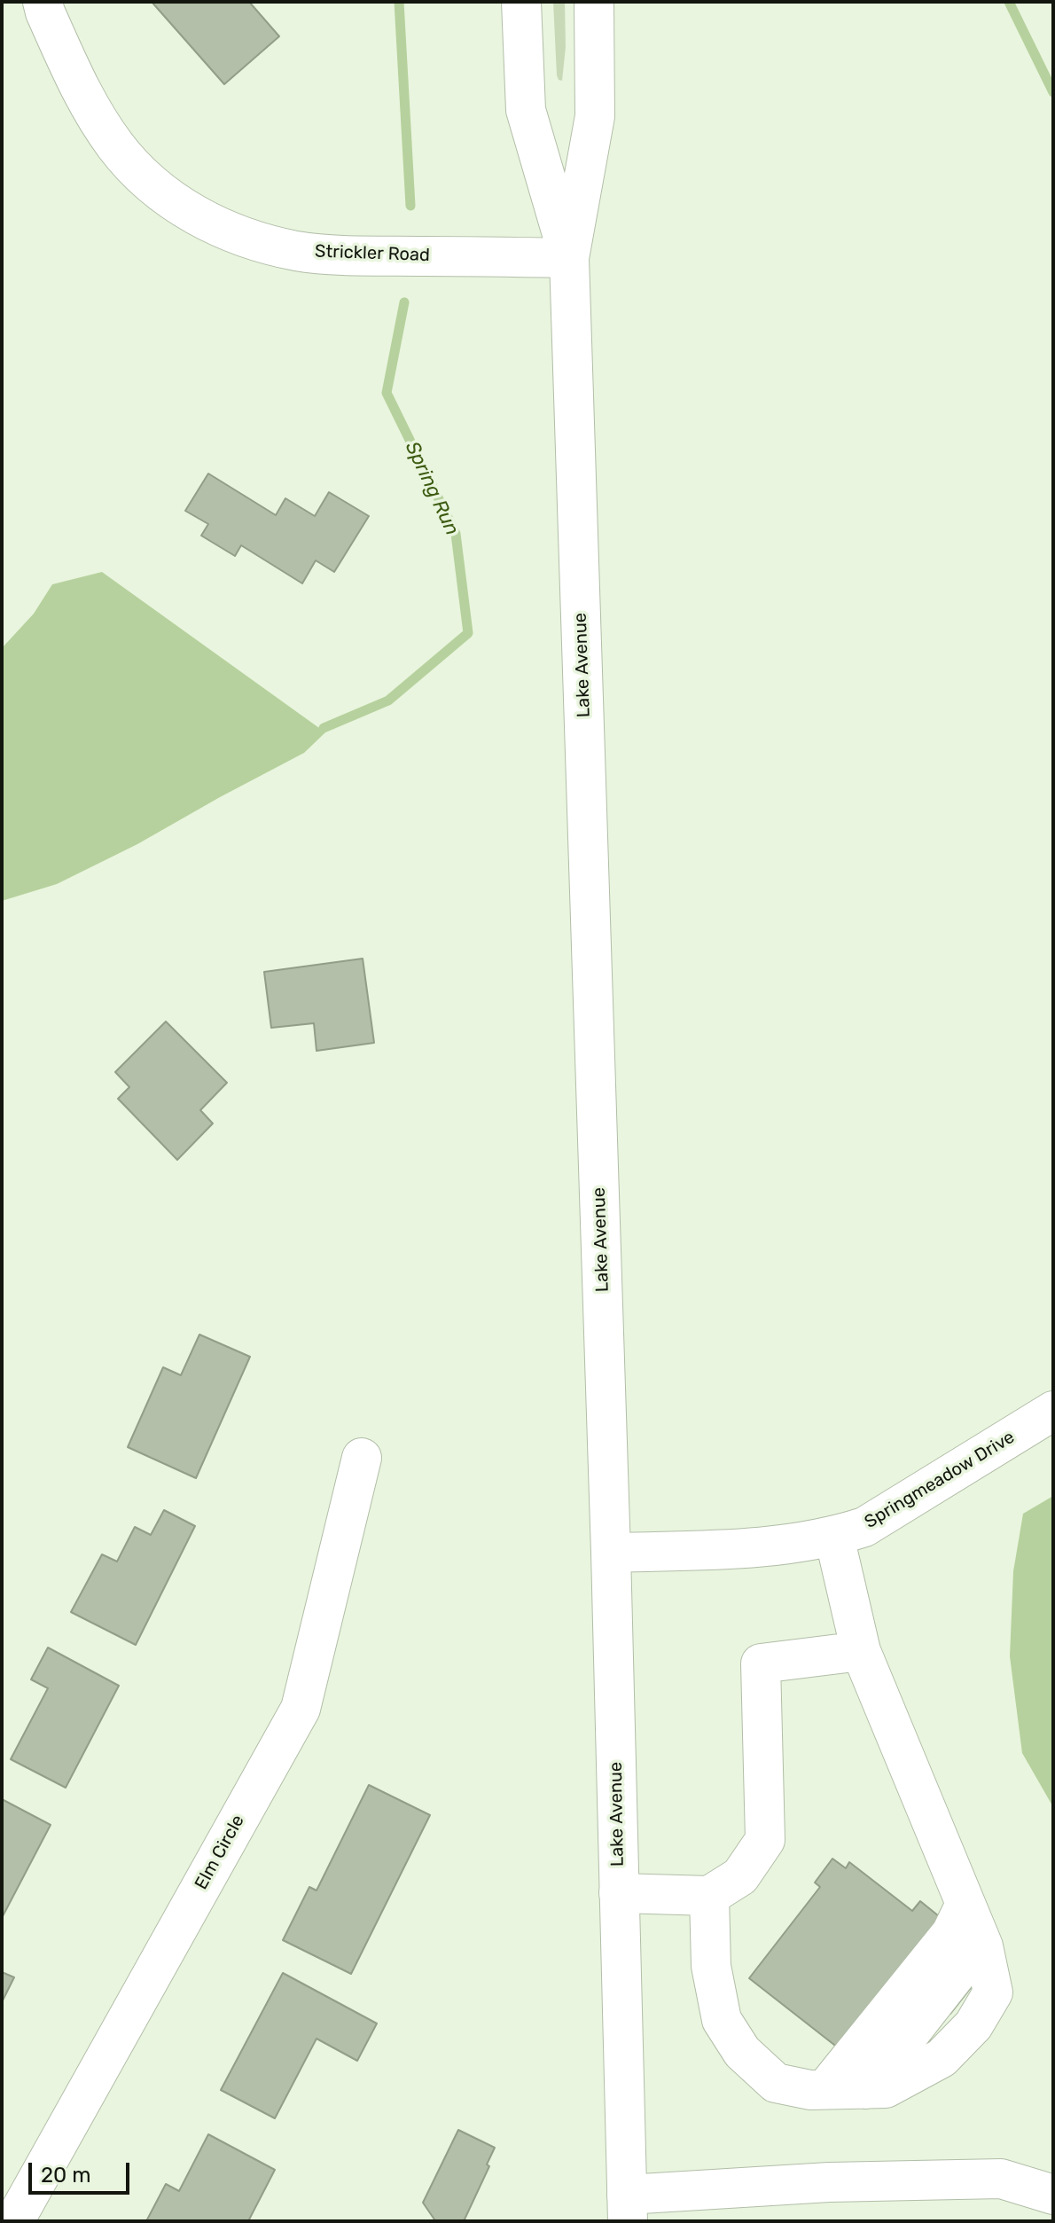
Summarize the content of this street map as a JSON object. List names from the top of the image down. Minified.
{"streets":{"main road":["Strickler Road","Lake Avenue","Springmeadow Drive","Elm Circle"]},"crossings":[["Strickler Road","Lake Avenue"],["Lake Avenue","Springmeadow Drive"]],"water":["Spring Run"],"scale_bar":"20 m"}
